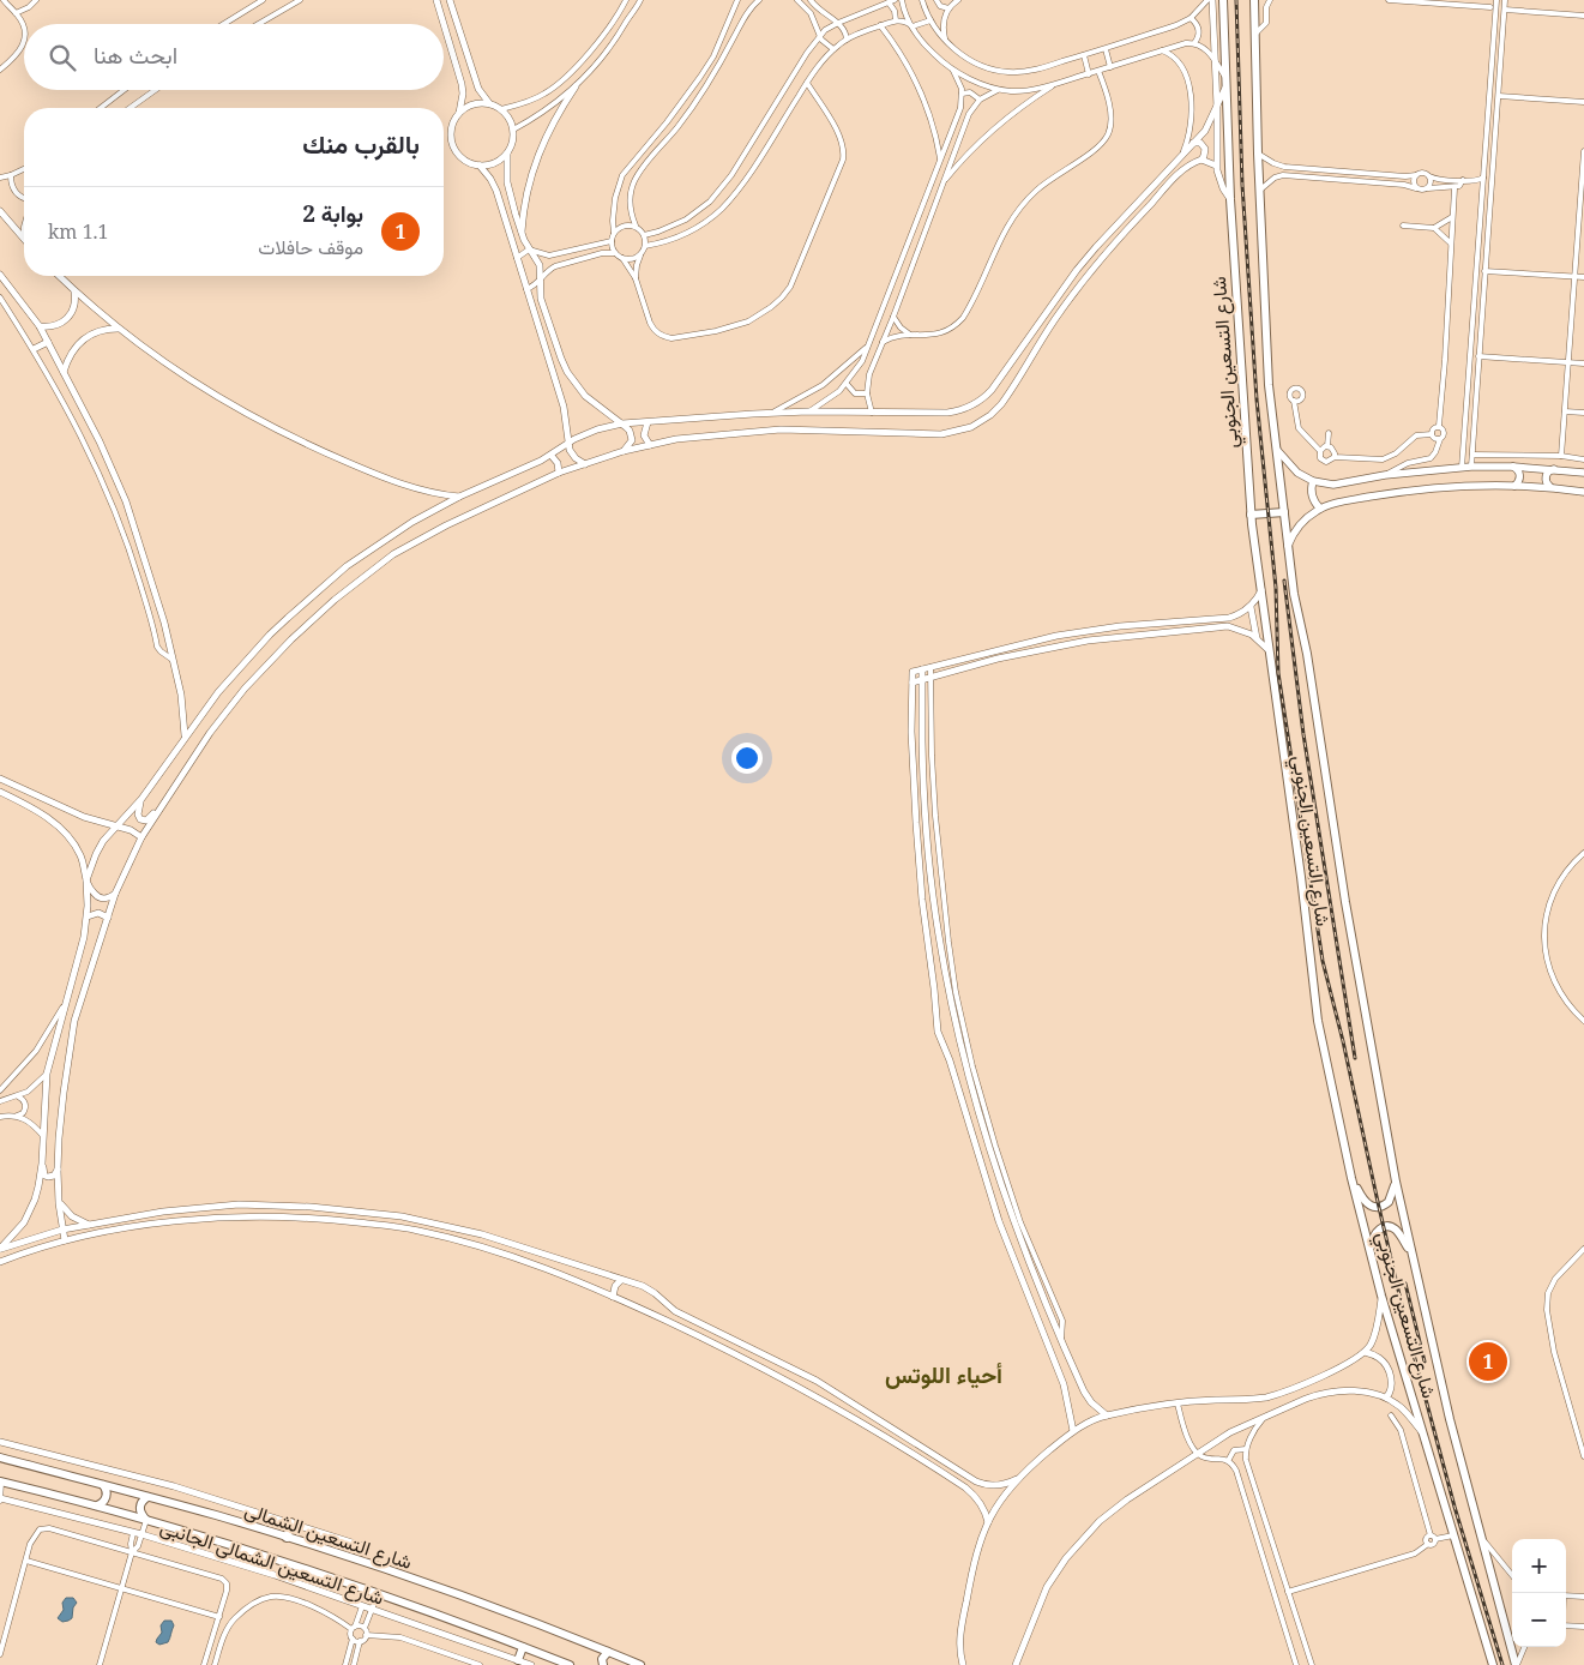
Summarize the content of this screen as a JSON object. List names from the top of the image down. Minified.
{"streets":{"main road":["شارع التسعين الجنوبي","شارع التسعين الشمالى"],"street":["شارع التسعين الشمالى الجانبى"]},"districts":["أحياء اللوتس"],"page":{"search":"ابحث هنا","heading":"بالقرب منك","list":[{"mark":"1","name":"بوابة 2","note":"موقف حافلات","value":"1.1 km"}],"pins":"1","map_buttons":["+","−"]}}
